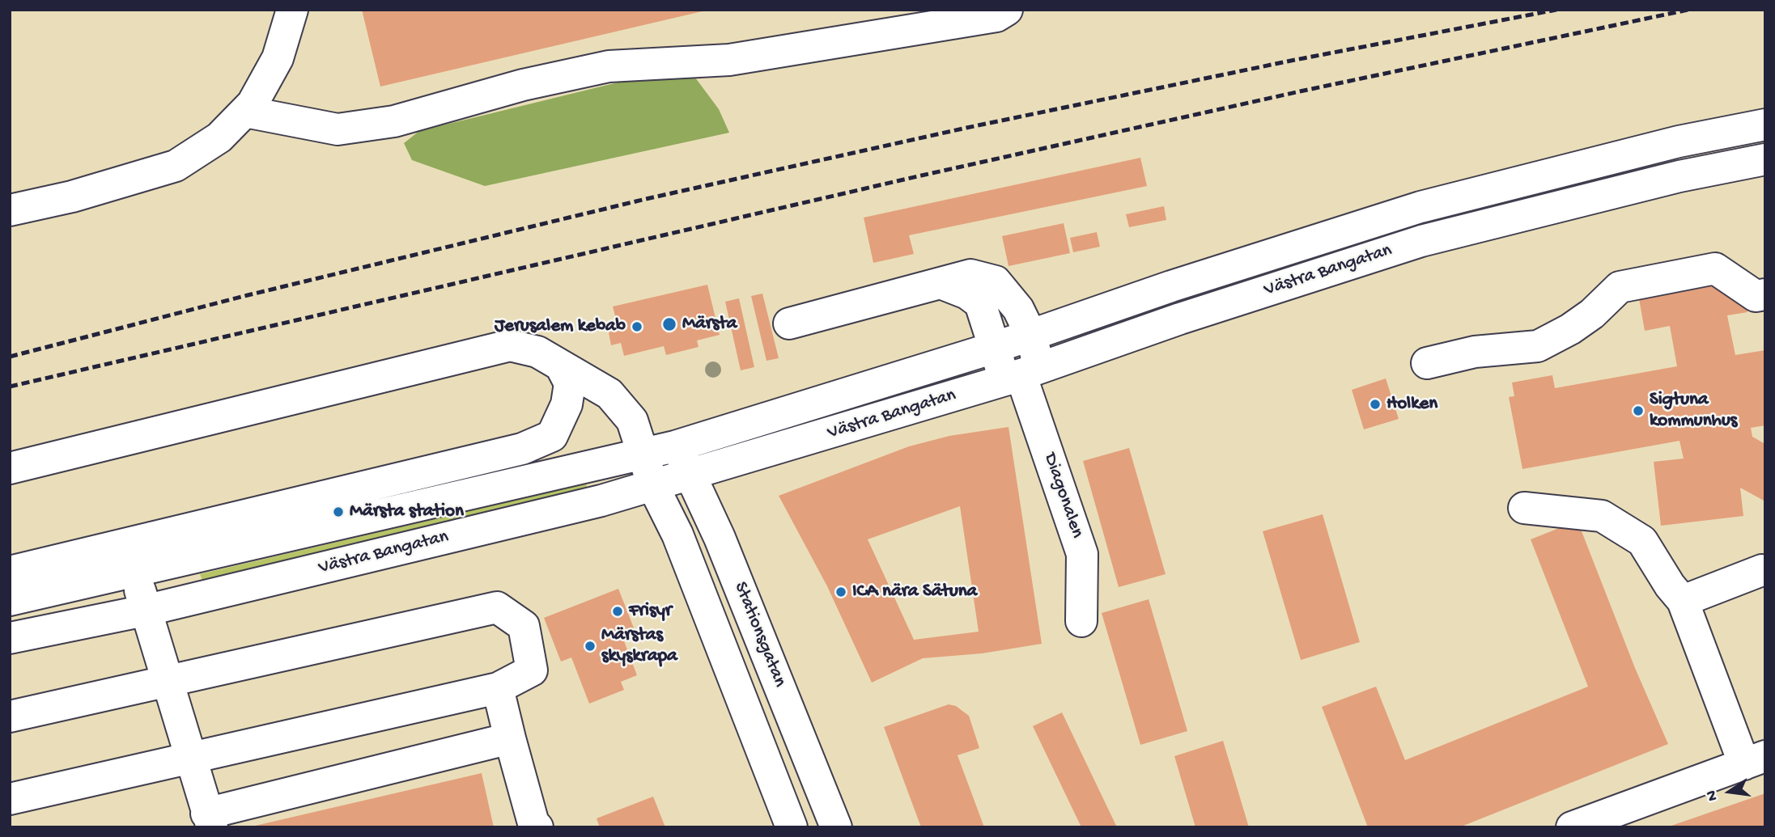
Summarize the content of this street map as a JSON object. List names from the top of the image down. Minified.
{"streets":{"street":["Västra Bangatan","Diagonalen","Stationsgatan"]},"crossings":[["Västra Bangatan","Diagonalen"],["Västra Bangatan","Stationsgatan"]],"places":["Märsta","Jerusalem kebab","Holken","Sigtuna kommunhus","Märsta station","ICA nära Sätuna","Frisyr","Märstas skyskrapa"],"north":"left"}
